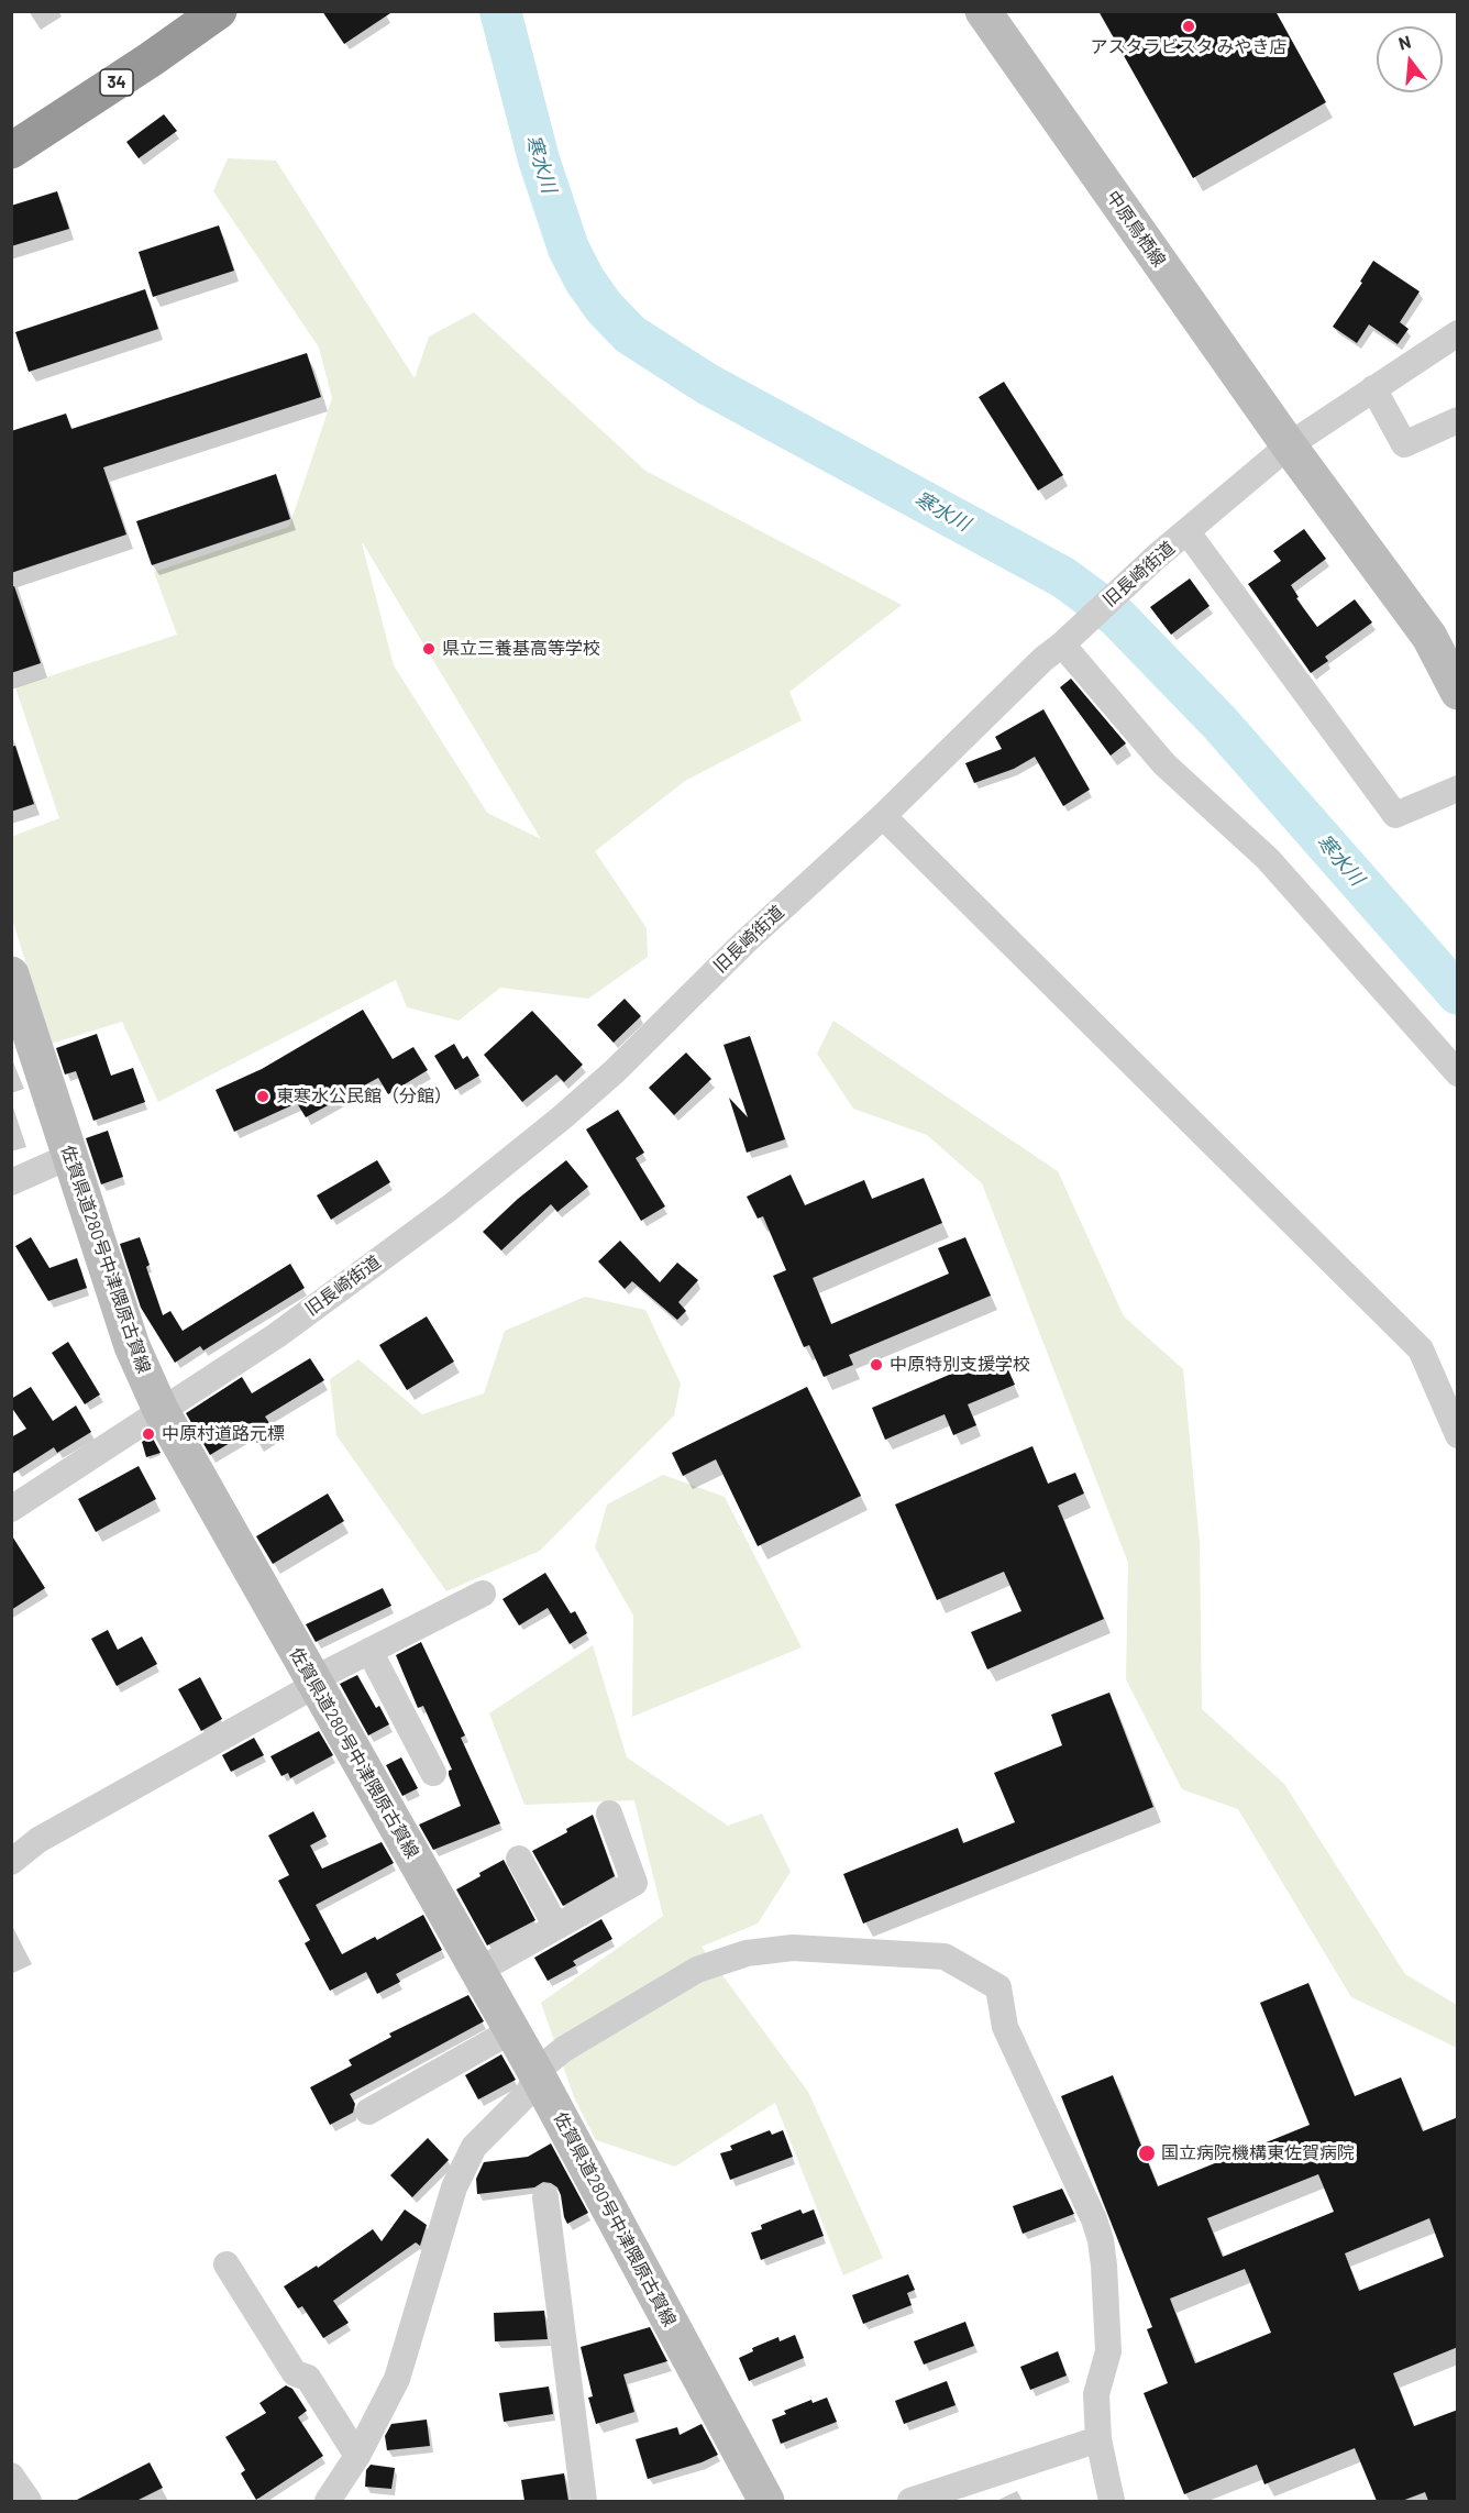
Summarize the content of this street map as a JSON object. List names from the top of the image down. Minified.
{"streets":{"highway":["34"],"main road":["中原鳥栖線","佐賀県道280号中津隈原古賀線"],"street":["旧長崎街道"]},"crossings":[["中原鳥栖線","旧長崎街道"],["旧長崎街道","佐賀県道280号中津隈原古賀線"]],"water":["寒水川"],"places":["アスタラビスタ みやき店","県立三養基高等学校","東寒水公民館（分館）","中原特別支援学校","中原村道路元標","国立病院機構東佐賀病院"],"north":"top"}
